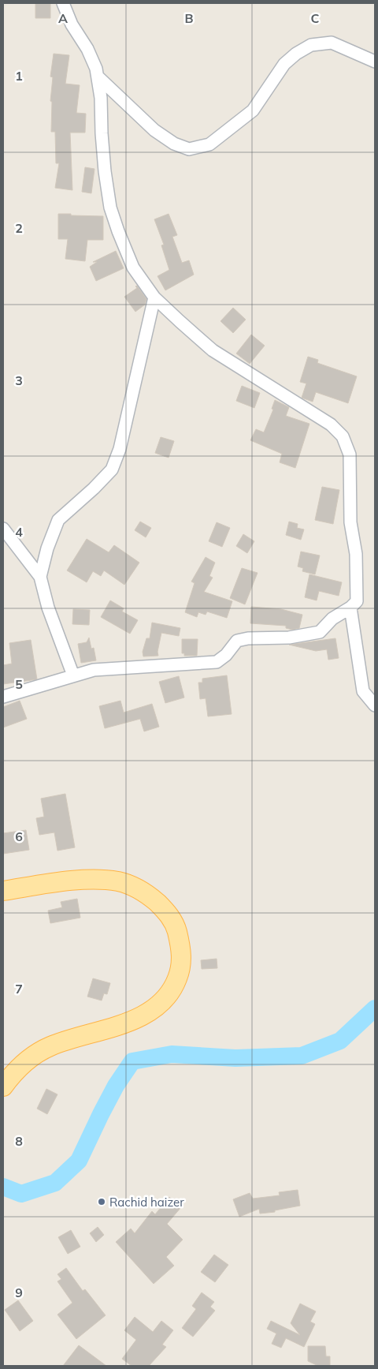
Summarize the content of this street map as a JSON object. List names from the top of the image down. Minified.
{"places":["Rachid haizer"],"grid":{"columns":["A","B","C"],"rows":["1","2","3","4","5","6","7","8","9"]}}
